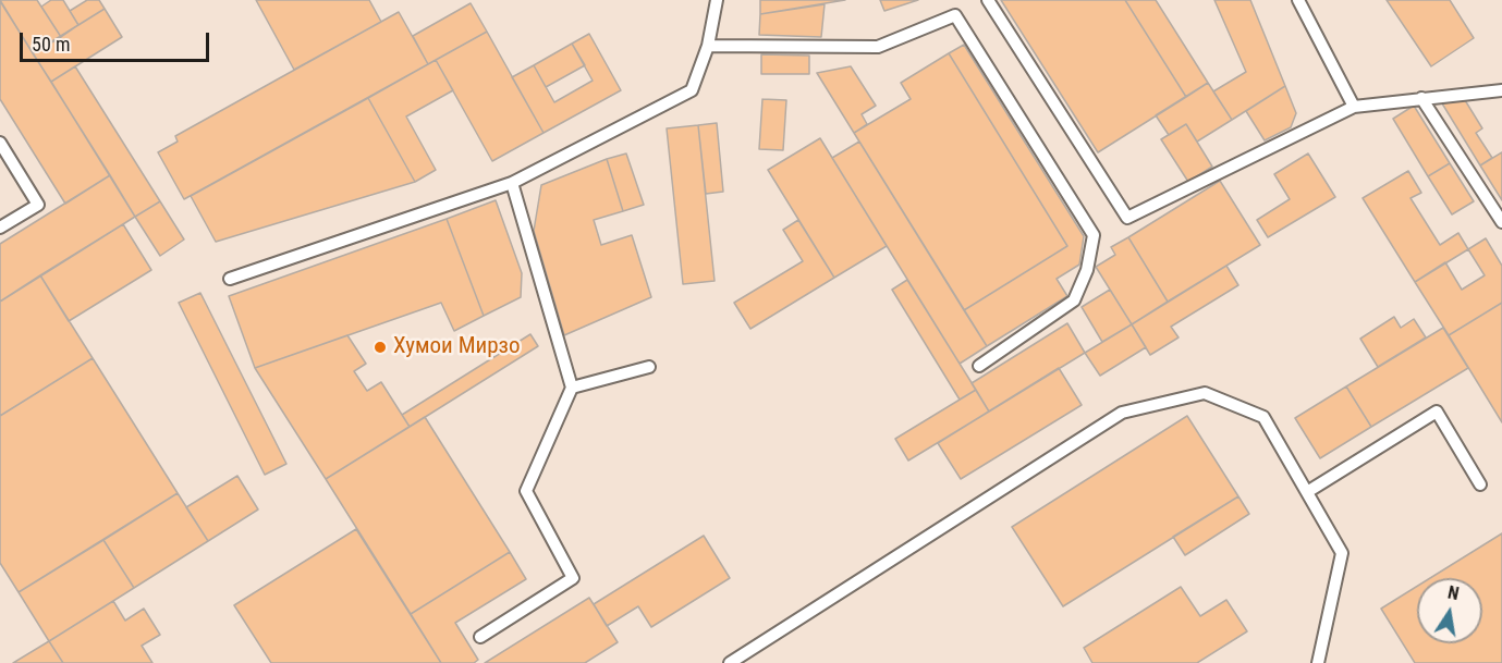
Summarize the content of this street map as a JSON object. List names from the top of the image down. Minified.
{"places":["Хумои Мирзо"],"scale_bar":"50 m","north":"top"}
